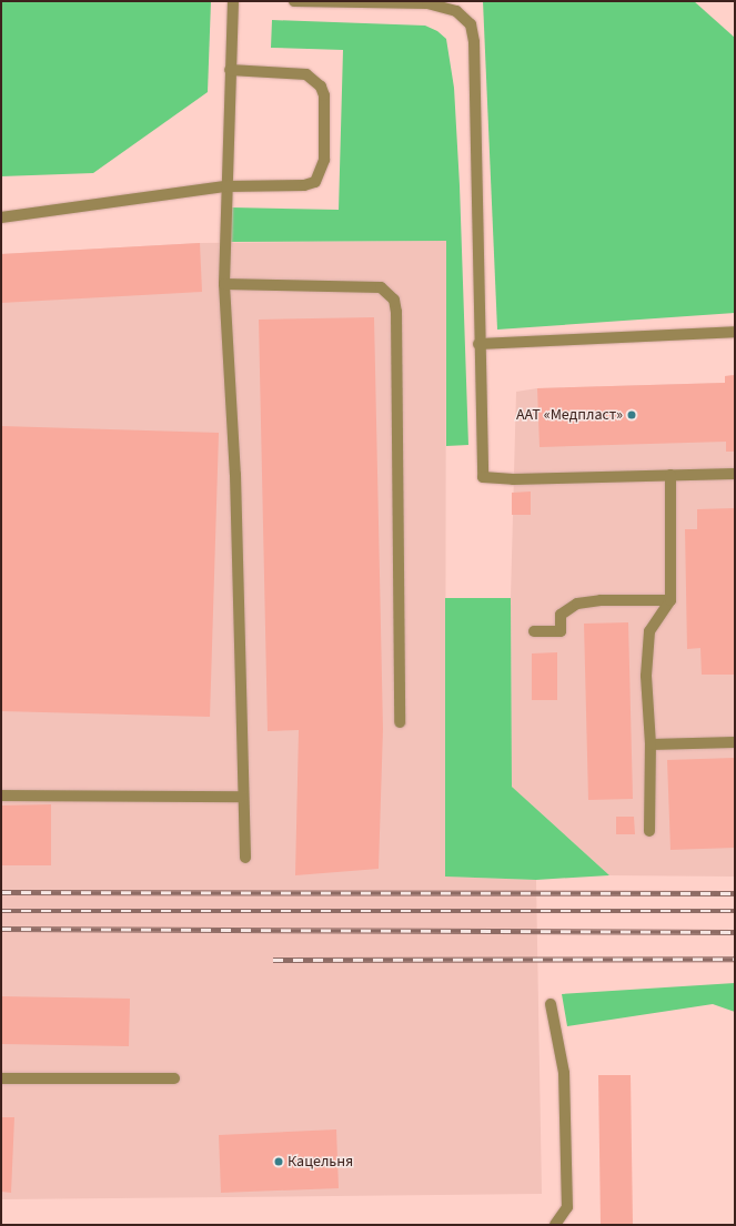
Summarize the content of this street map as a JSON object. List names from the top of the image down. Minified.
{"places":["ААТ «Медпласт»","Кацельня"]}
